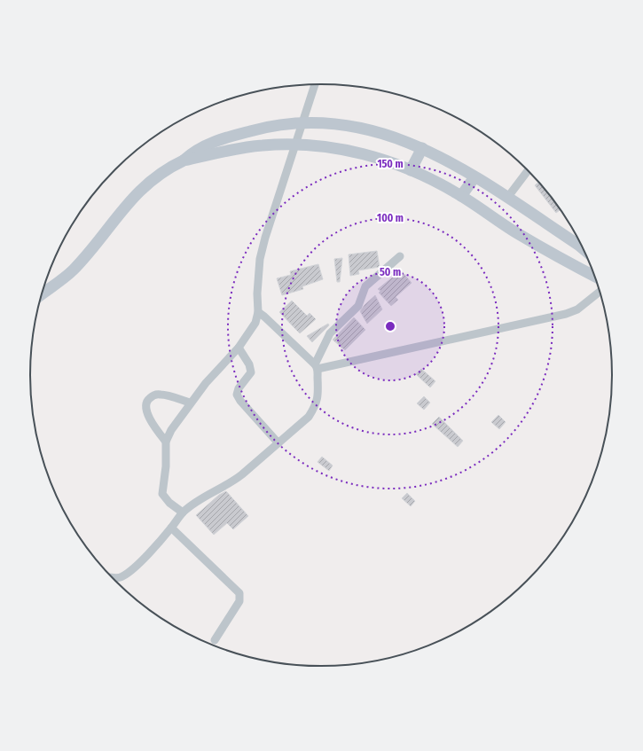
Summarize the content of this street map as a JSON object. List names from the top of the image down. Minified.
{"rings":["150 m","100 m","50 m"]}
